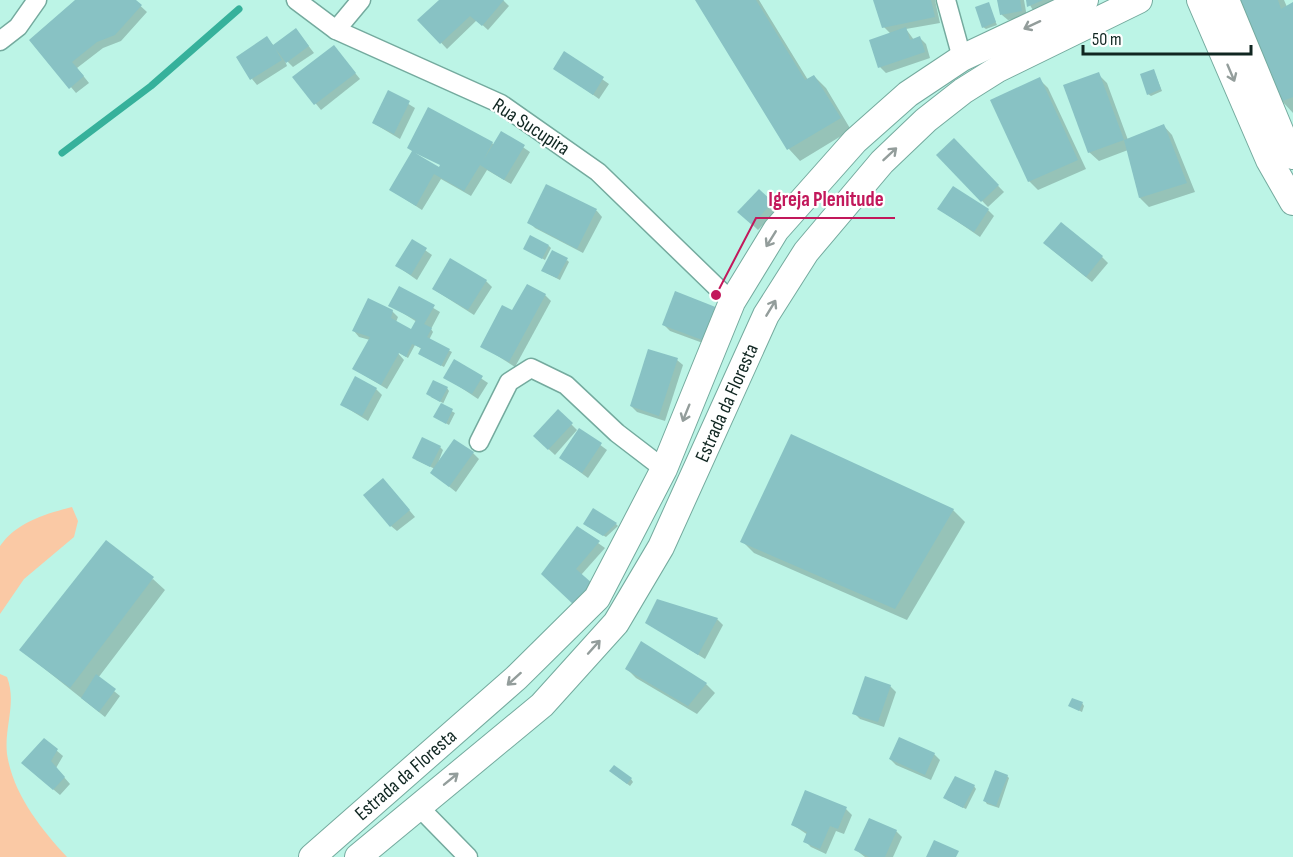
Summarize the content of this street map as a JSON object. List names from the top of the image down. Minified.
{"streets":{"main road":["Estrada da Floresta"],"street":["Rua Sucupira"]},"crossings":[["Rua Sucupira","Estrada da Floresta"]],"places":["Igreja Plenitude"],"scale_bar":"50 m"}
